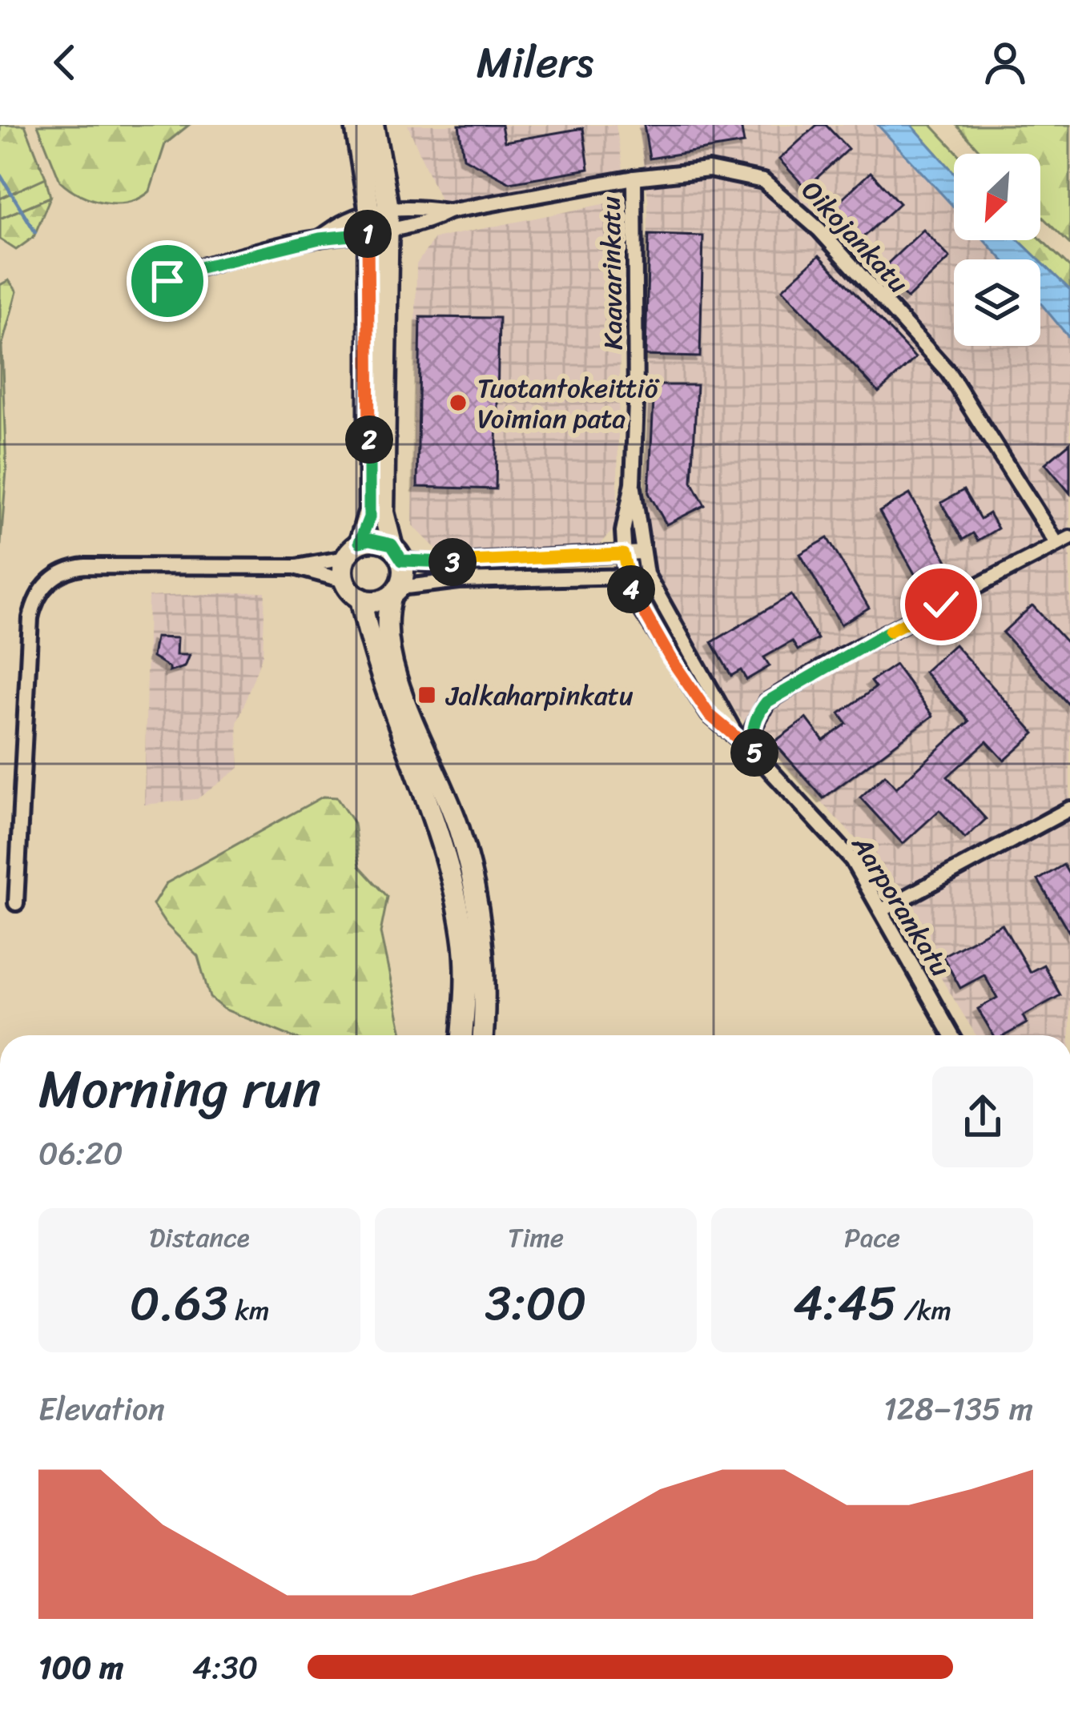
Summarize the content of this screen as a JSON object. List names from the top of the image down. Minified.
{"streets":{"street":["Oikojankatu","Kaavarinkatu","Aarporankatu"]},"crossings":[["Oikojankatu","Kaavarinkatu"],["Kaavarinkatu","Aarporankatu"]],"places":{"other":["Tuotantokeittiö Voimian pata"],"transit":["Jalkaharpinkatu"]},"north":"bottom left","page":{"header":"Milers","pins":["1","2","3","4","5"],"heading":["Morning run","06:20"],"stats":[["Distance","0.63 km"],["Time","3:00"],["Pace","4:45 /km"]],"chart":["Elevation","128–135 m"],"list":[{"name":"100 m","note":"4:30"}]}}
